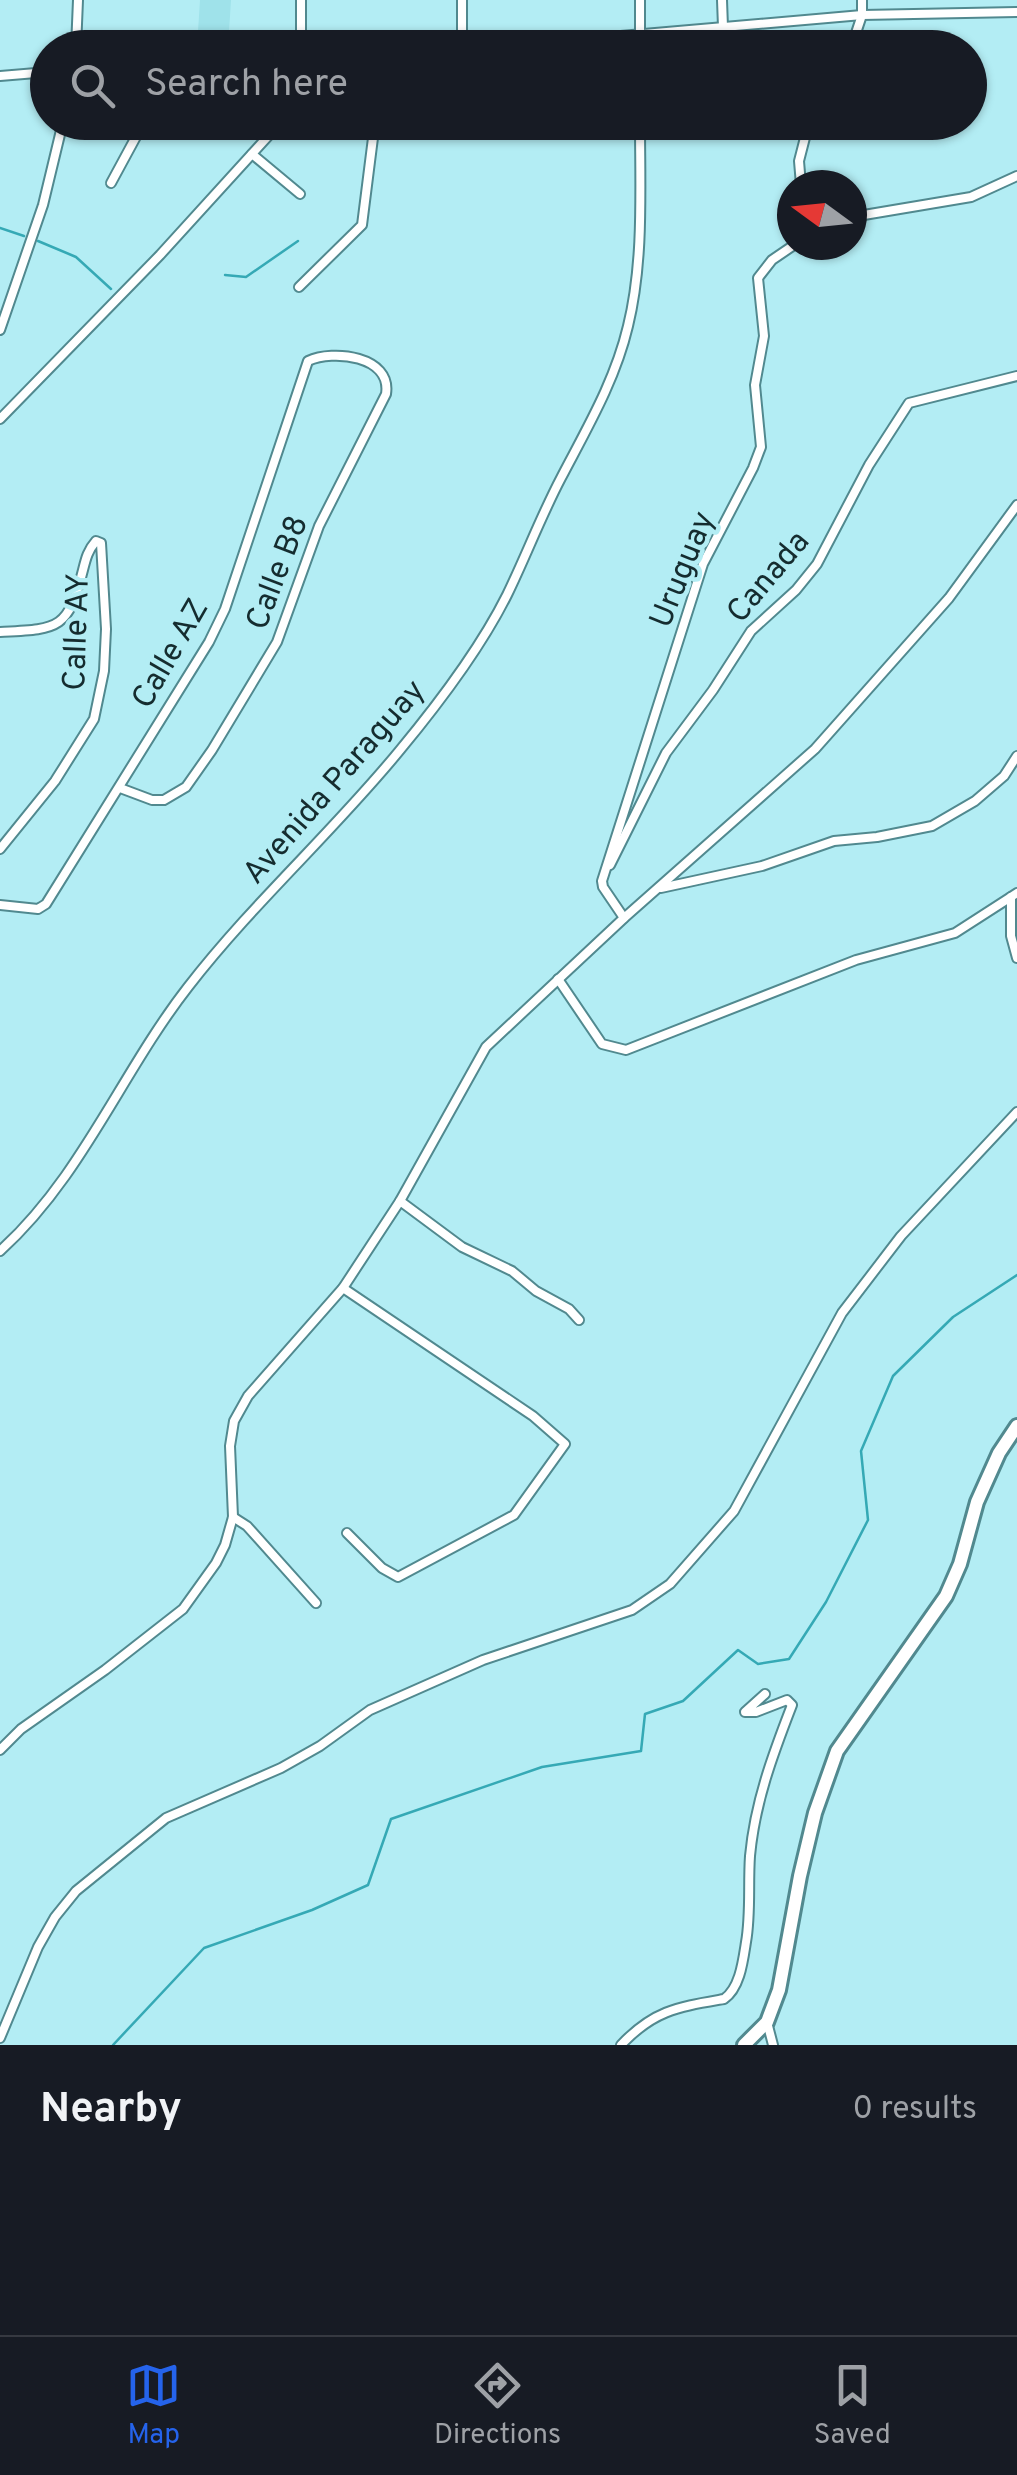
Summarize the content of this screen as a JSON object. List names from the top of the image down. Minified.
{"streets":{"street":["Uruguay","Calle B8","Canada","Calle AY","Calle AZ","Avenida Paraguay"]},"crossings":[["Uruguay","Canada"],["Calle B8","Calle AZ"]],"north":"left","page":{"search":"Search here","heading":["Nearby","0 results"],"nav":["Map","Directions","Saved"]}}
